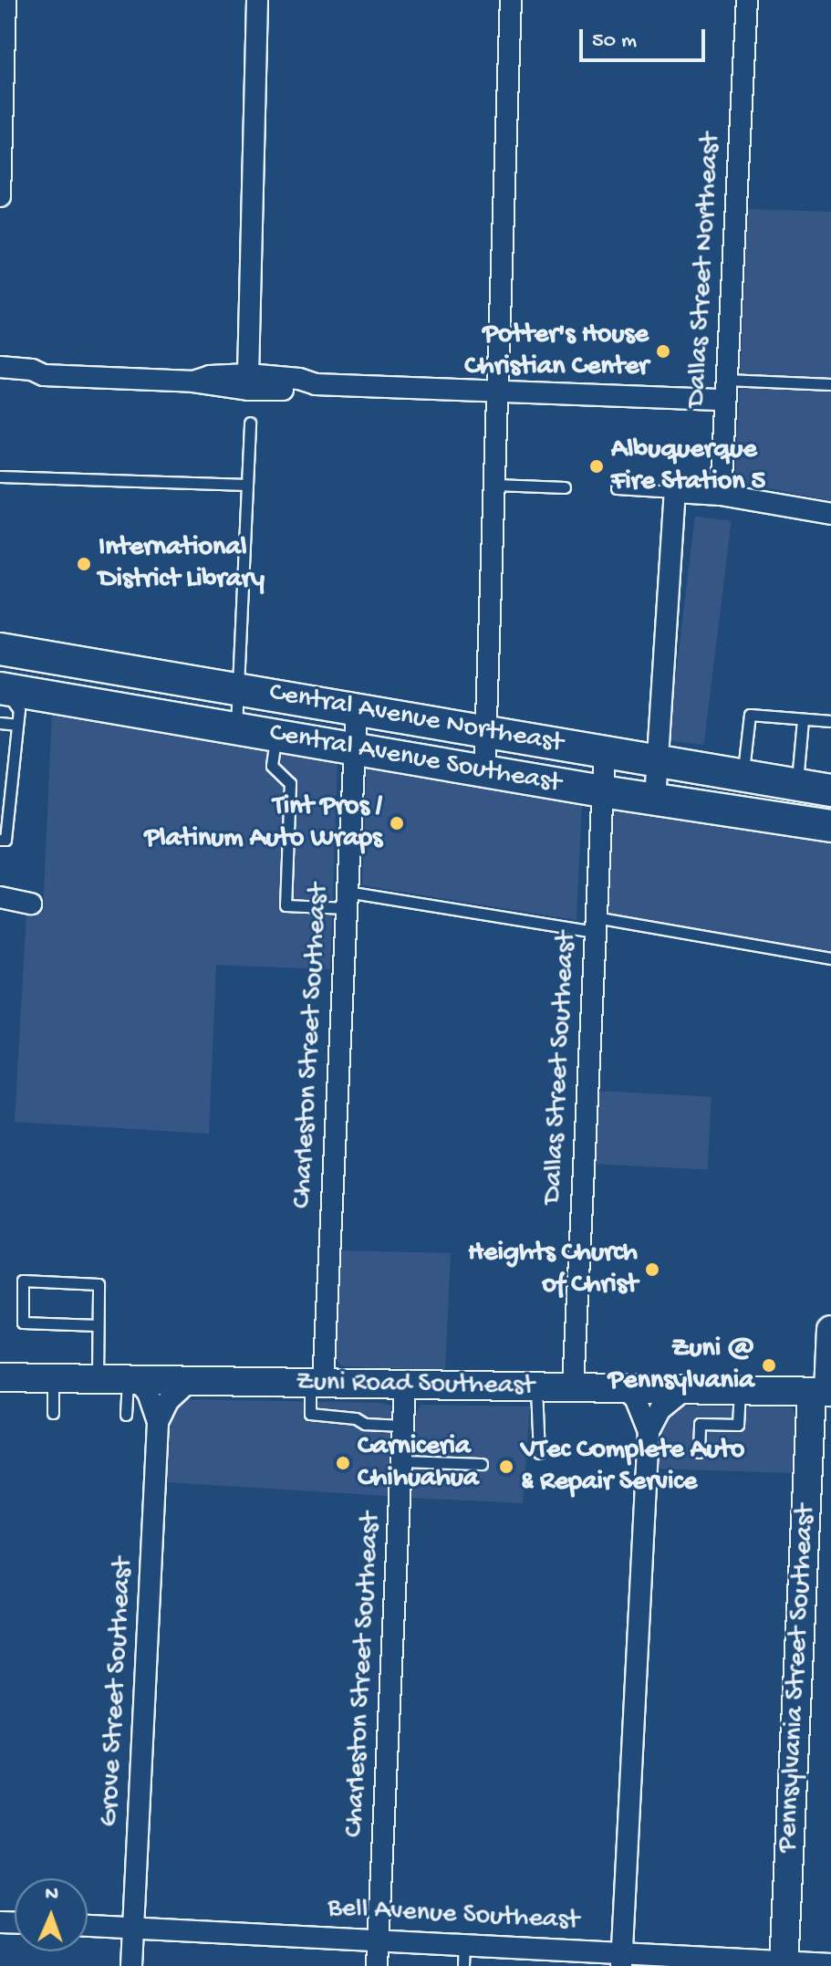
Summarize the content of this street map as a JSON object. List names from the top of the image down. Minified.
{"streets":{"main road":["Central Avenue Northeast","Central Avenue Southeast"],"street":["Dallas Street Northeast","Charleston Street Southeast","Dallas Street Southeast","Zuni Road Southeast","Pennsylvania Street Southeast","Grove Street Southeast","Bell Avenue Southeast"]},"crossings":[["Central Avenue Northeast","Charleston Street Southeast"],["Central Avenue Northeast","Dallas Street Southeast"],["Central Avenue Southeast","Charleston Street Southeast"],["Central Avenue Southeast","Dallas Street Southeast"],["Charleston Street Southeast","Zuni Road Southeast"],["Charleston Street Southeast","Bell Avenue Southeast"],["Dallas Street Southeast","Zuni Road Southeast"],["Zuni Road Southeast","Pennsylvania Street Southeast"],["Zuni Road Southeast","Grove Street Southeast"],["Pennsylvania Street Southeast","Bell Avenue Southeast"],["Grove Street Southeast","Bell Avenue Southeast"]],"places":["Potter's House Christian Center","Albuquerque Fire Station 5","International District Library","Tint Pros / Platinum Auto Wraps","Heights Church of Christ","Zuni @ Pennsylvania","Carniceria Chihuahua","VTec Complete Auto & Repair Service"],"scale_bar":"50 m","north":"top"}
